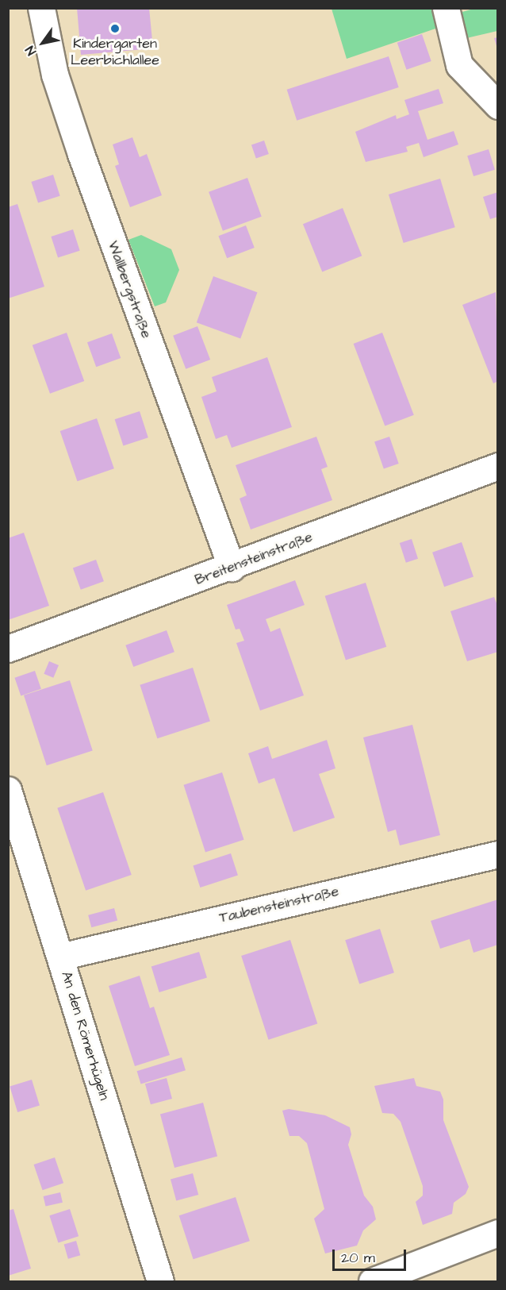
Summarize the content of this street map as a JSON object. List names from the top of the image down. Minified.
{"streets":{"street":["Wallbergstraße","Breitensteinstraße","Taubensteinstraße","An den Römerhügeln"]},"crossings":[["Wallbergstraße","Breitensteinstraße"],["Taubensteinstraße","An den Römerhügeln"]],"places":["Kindergarten Leerbichlallee"],"scale_bar":"20 m","north":"bottom left"}
